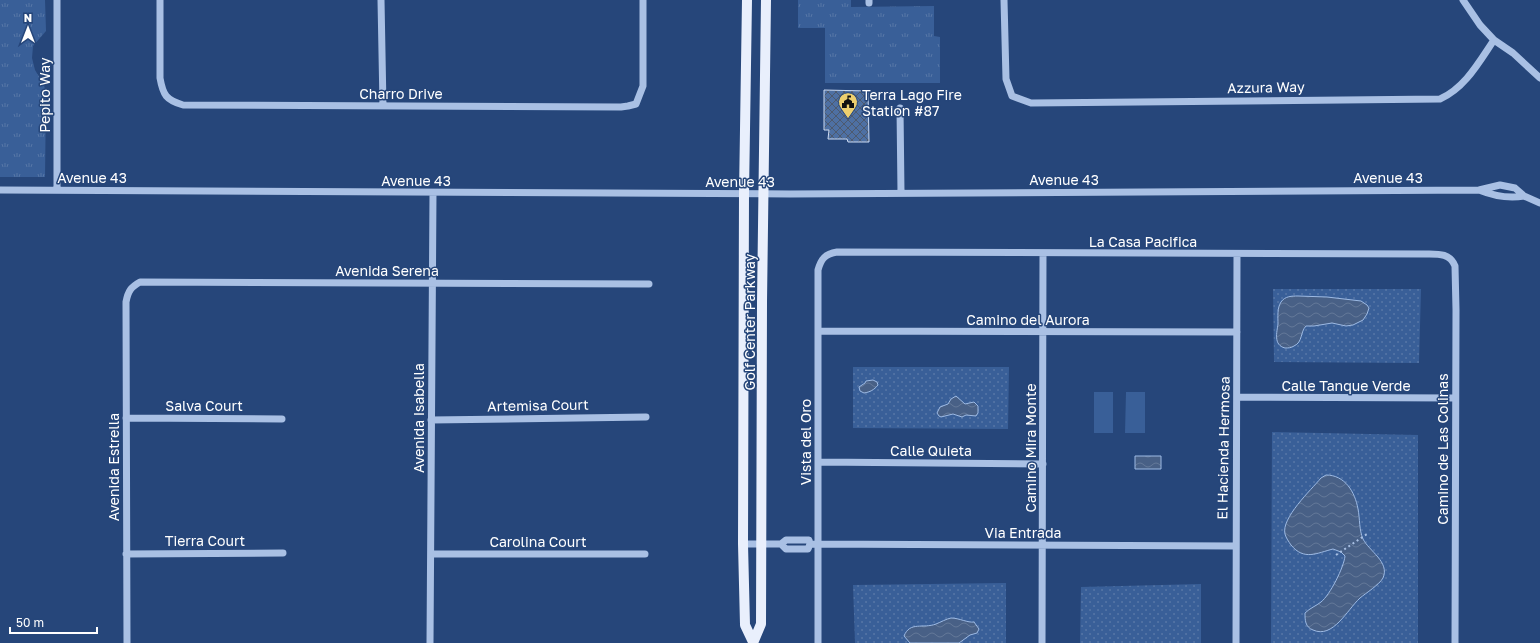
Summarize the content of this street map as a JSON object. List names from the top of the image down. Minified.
{"streets":{"main road":["Golf Center Parkway"],"street":["Azzura Way","Charro Drive","Pepito Way","Avenue 43","La Casa Pacifica","Avenida Serena","Camino del Aurora","Calle Tanque Verde","Salva Court","Artemisa Court","Avenida Isabella","Vista del Oro","Camino Mira Monte","El Hacienda Hermosa","Camino de Las Colinas","Calle Quieta","Avenida Estrella","Via Entrada","Tierra Court","Carolina Court"]},"crossings":[["Pepito Way","Avenue 43"],["Avenue 43","Golf Center Parkway"],["Avenue 43","Avenida Isabella"],["La Casa Pacifica","Vista del Oro"],["La Casa Pacifica","Camino Mira Monte"],["La Casa Pacifica","El Hacienda Hermosa"],["La Casa Pacifica","Camino de Las Colinas"],["Avenida Serena","Avenida Isabella"],["Avenida Serena","Avenida Estrella"],["Camino del Aurora","Vista del Oro"],["Camino del Aurora","Camino Mira Monte"],["Camino del Aurora","El Hacienda Hermosa"],["Golf Center Parkway","Via Entrada"],["Calle Tanque Verde","El Hacienda Hermosa"],["Calle Tanque Verde","Camino de Las Colinas"],["Salva Court","Avenida Estrella"],["Artemisa Court","Avenida Isabella"],["Avenida Isabella","Carolina Court"],["Vista del Oro","Calle Quieta"],["Vista del Oro","Via Entrada"],["Camino Mira Monte","Calle Quieta"],["Camino Mira Monte","Via Entrada"],["El Hacienda Hermosa","Via Entrada"],["Avenida Estrella","Tierra Court"]],"places":{"public building":["Terra Lago Fire Station #87"]},"scale_bar":"50 m","north":"top"}
